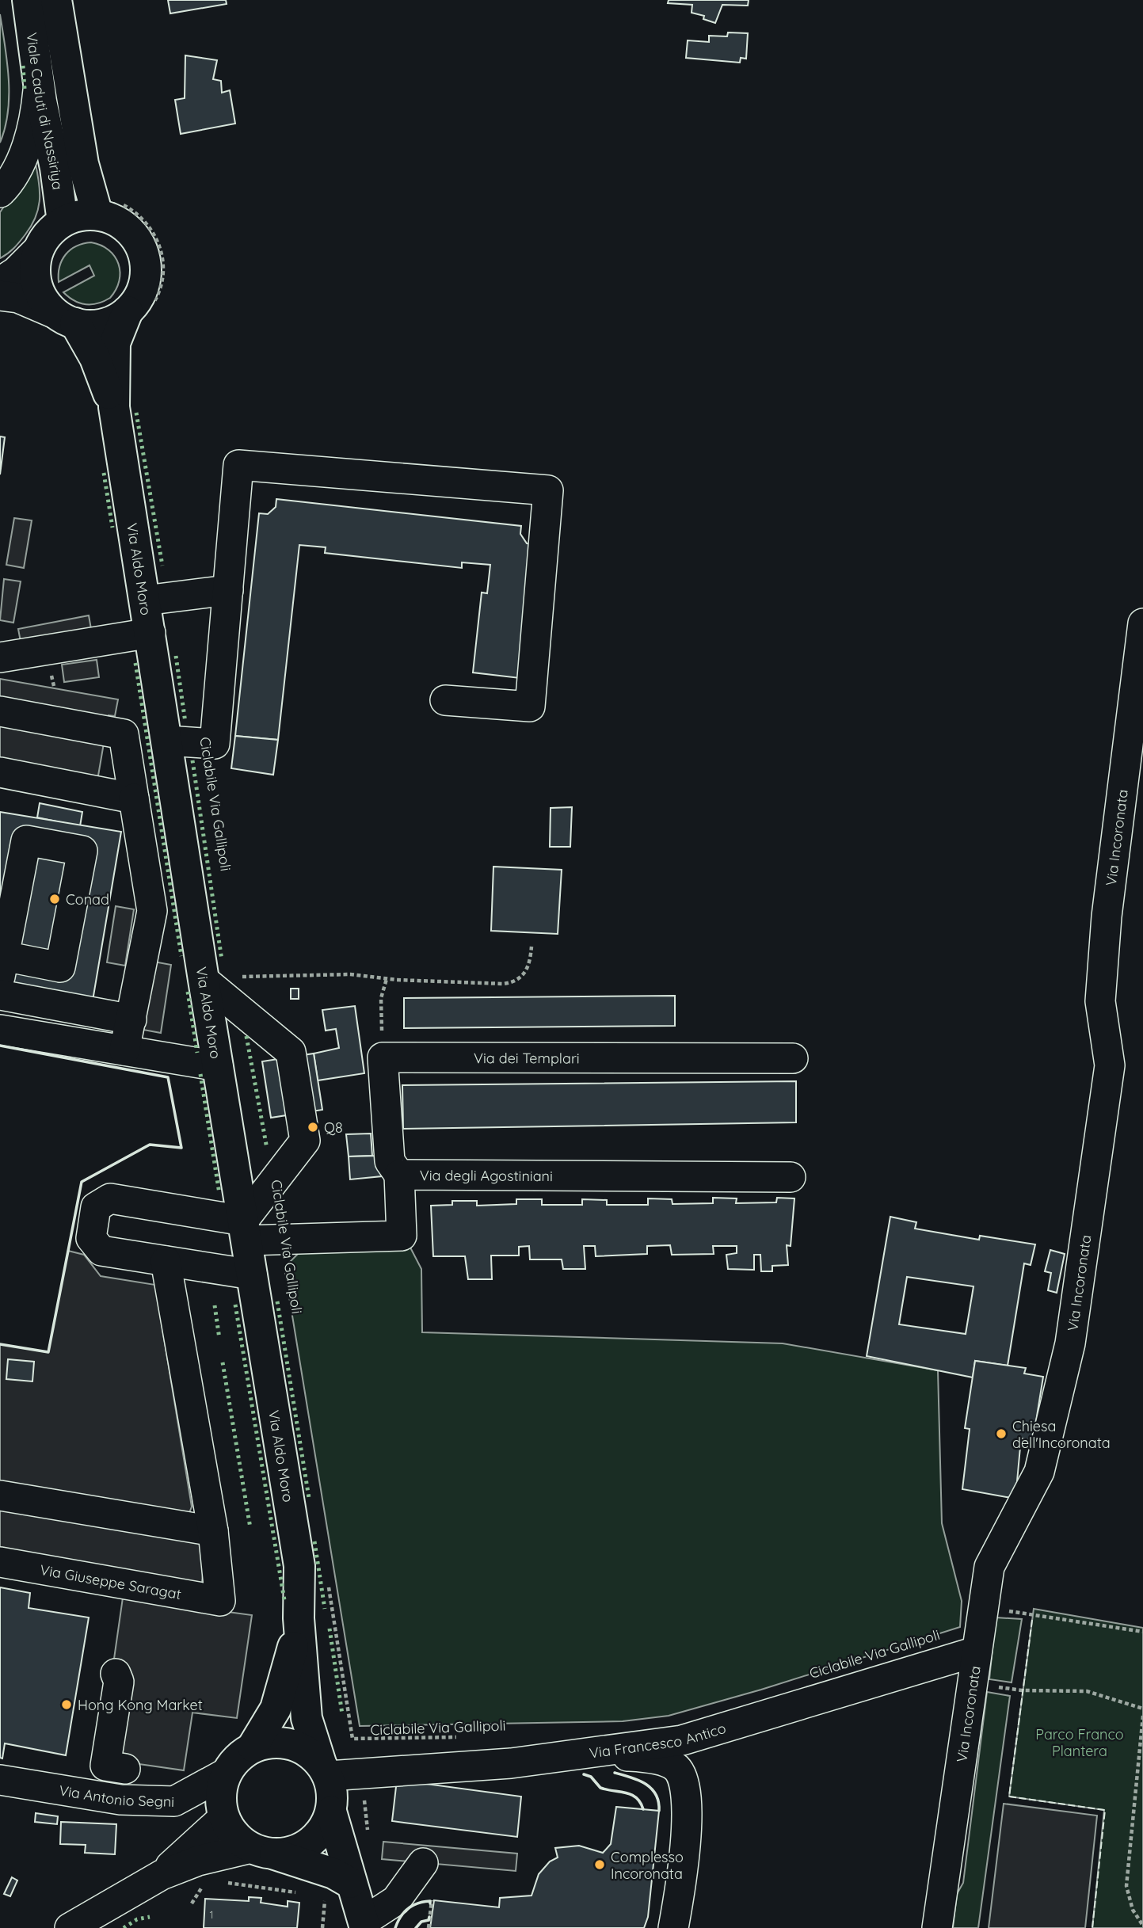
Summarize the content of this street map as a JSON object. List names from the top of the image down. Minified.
{"streets":{"main road":["Viale Caduti di Nassiriya","Via Aldo Moro"],"street":["Via Incoronata","Via dei Templari","Via degli Agostiniani","Via Giuseppe Saragat","Via Francesco Antico","Via Antonio Segni"],"path":["Ciclabile Via Gallipoli"]},"crossings":[["Viale Caduti di Nassiriya","Via Aldo Moro"],["Via Aldo Moro","Via degli Agostiniani"],["Via Aldo Moro","Via Francesco Antico"],["Via Aldo Moro","Via Antonio Segni"],["Via Incoronata","Via Francesco Antico"],["Via Francesco Antico","Via Antonio Segni"]],"parks":["Parco Franco Plantera"],"places":["Conad","Q8","Chiesa dell'Incoronata","Hong Kong Market","Complesso Incoronata"],"house_numbers":["1"]}
